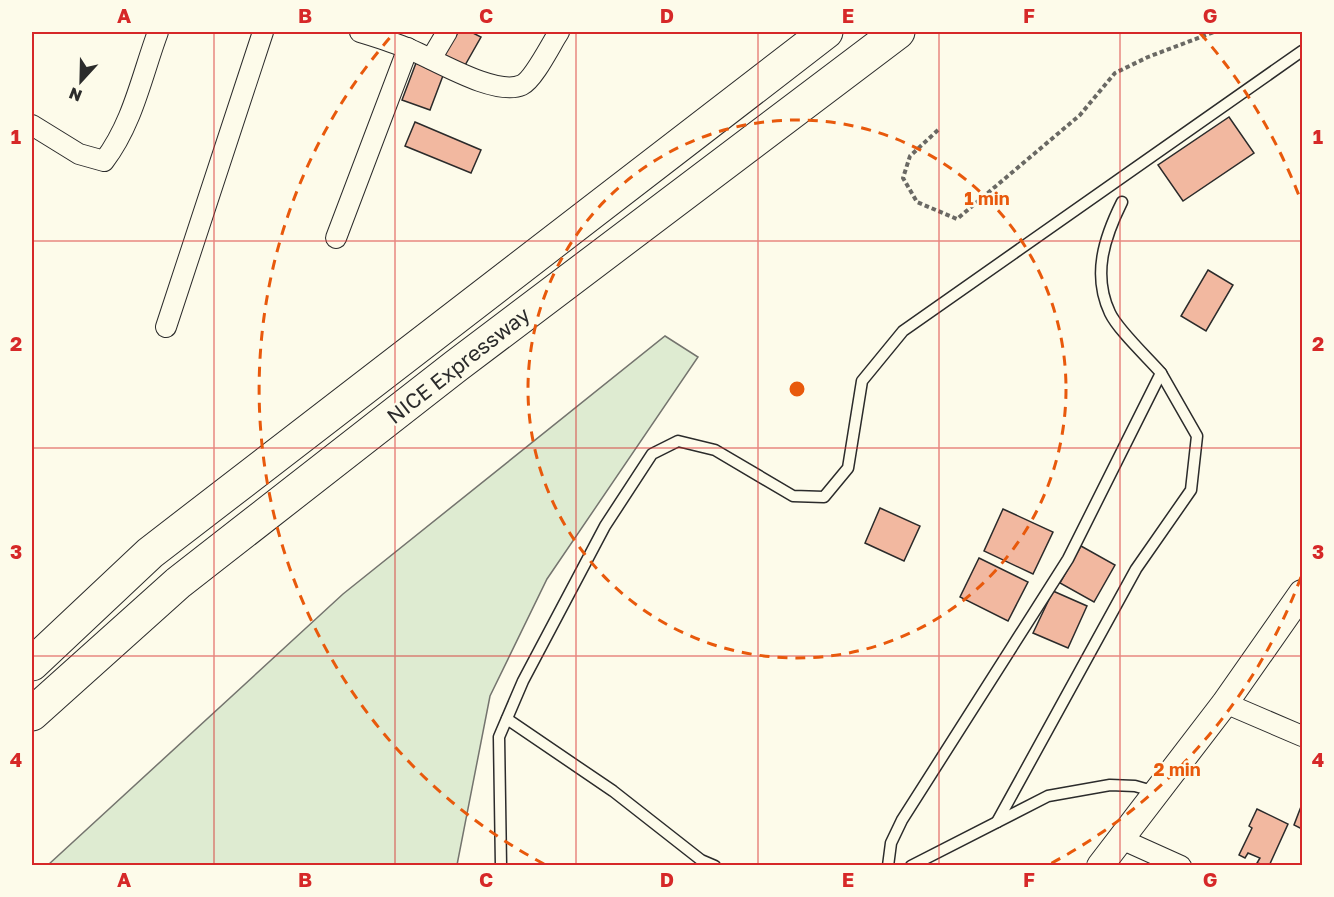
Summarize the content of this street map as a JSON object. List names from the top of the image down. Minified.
{"streets":{"highway":["NICE Expressway"]},"north":"bottom","grid":{"columns":["A","B","C","D","E","F","G"],"rows":["1","2","3","4"]},"rings":["1 min","2 min"]}
